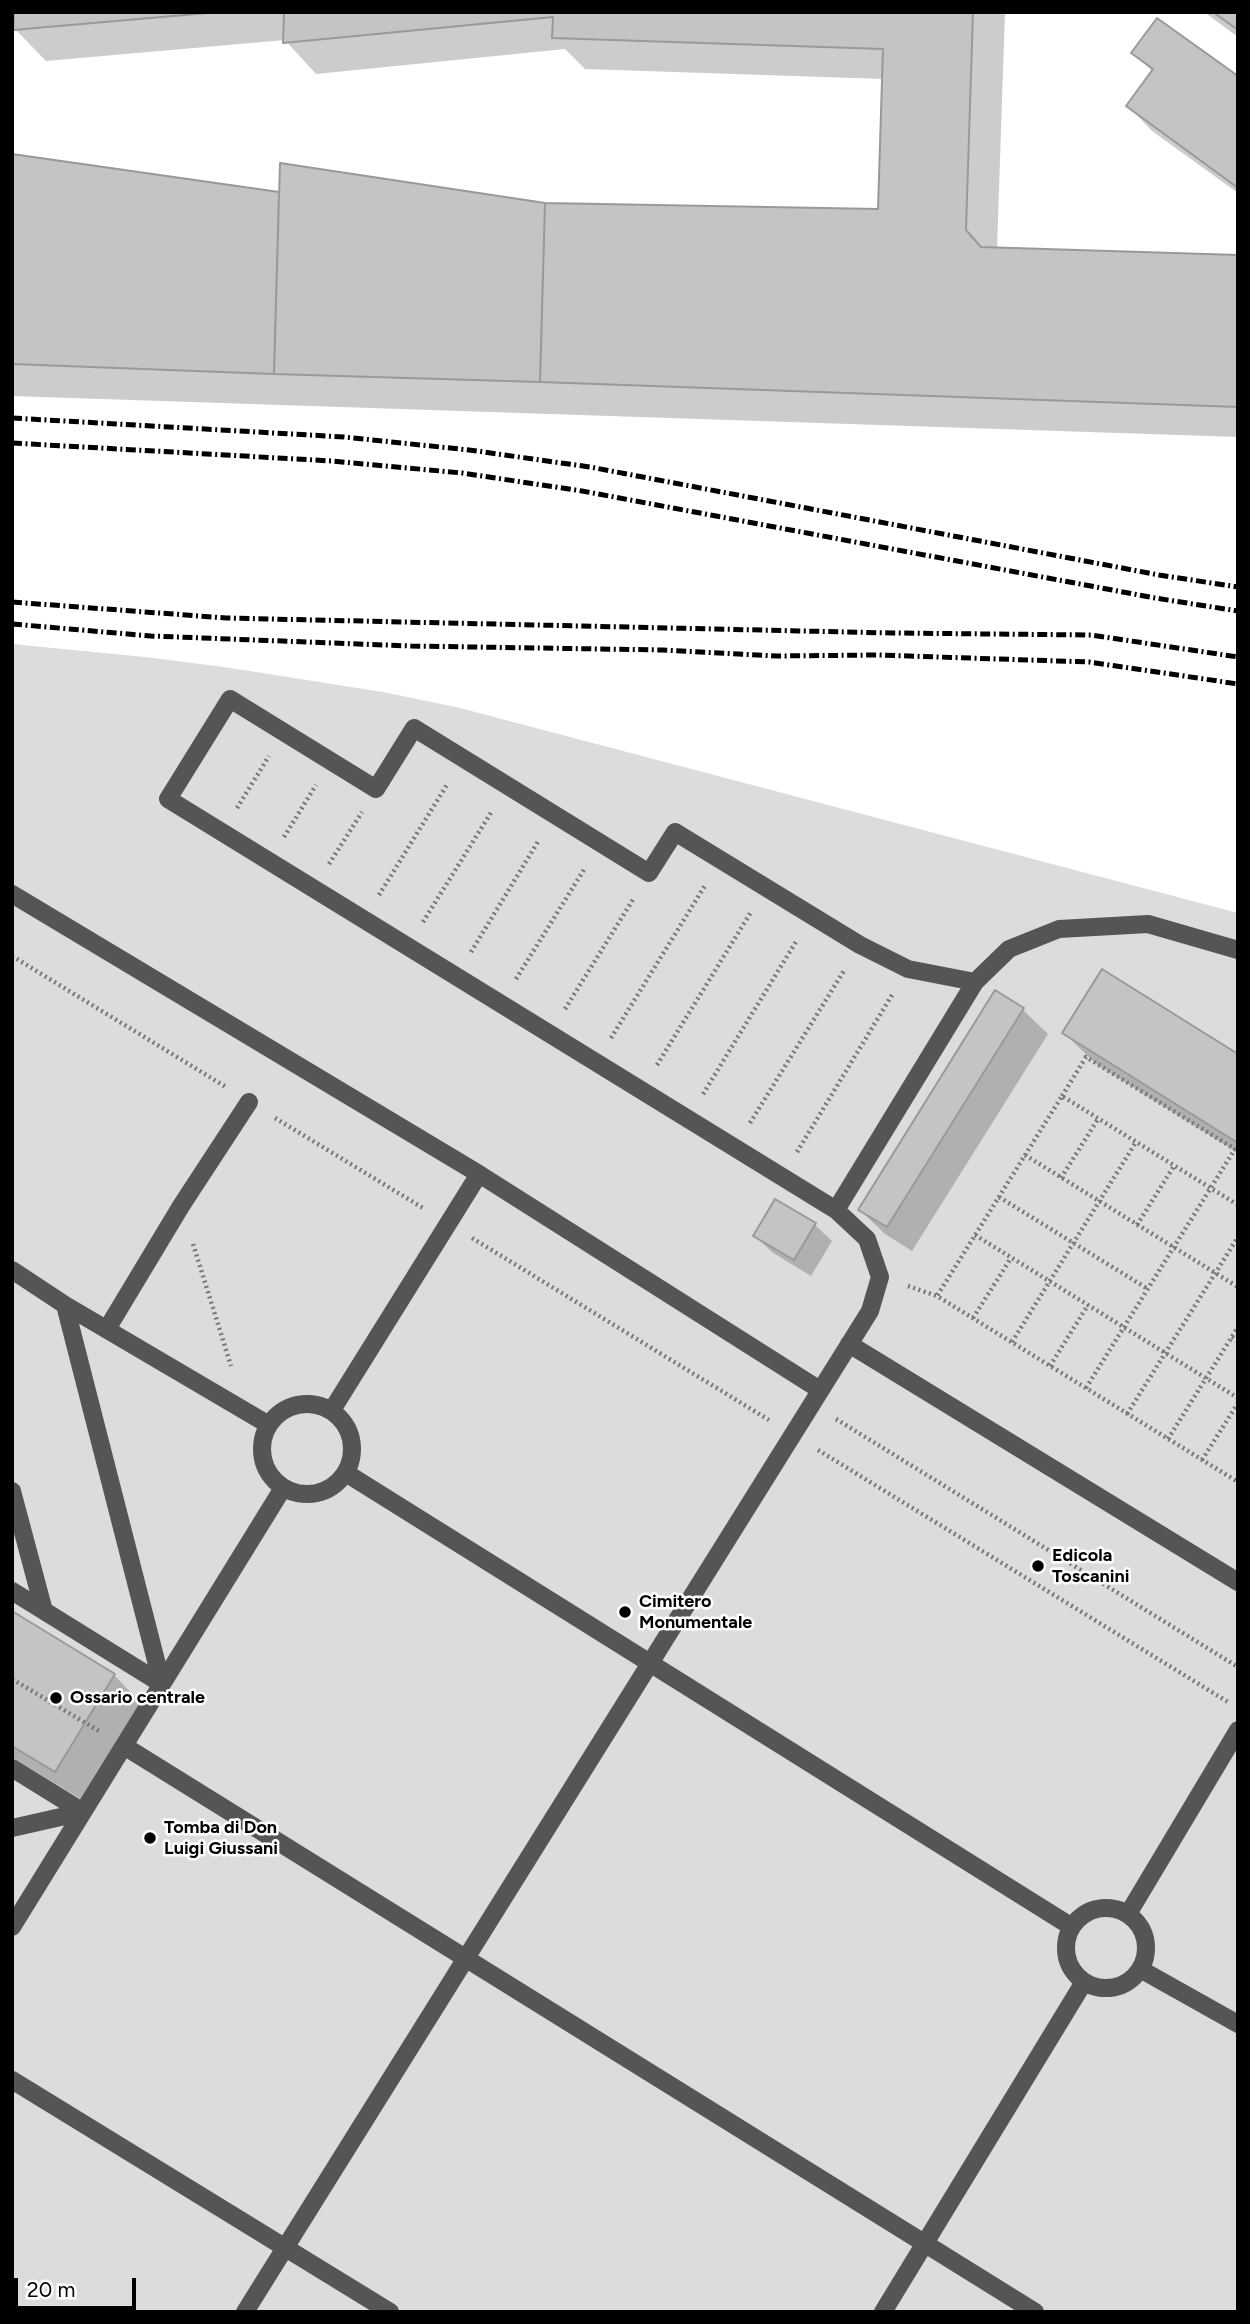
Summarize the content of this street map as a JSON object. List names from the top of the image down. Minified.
{"places":["Edicola Toscanini","Cimitero Monumentale","Ossario centrale","Tomba di Don Luigi Giussani"],"scale_bar":"20 m"}
